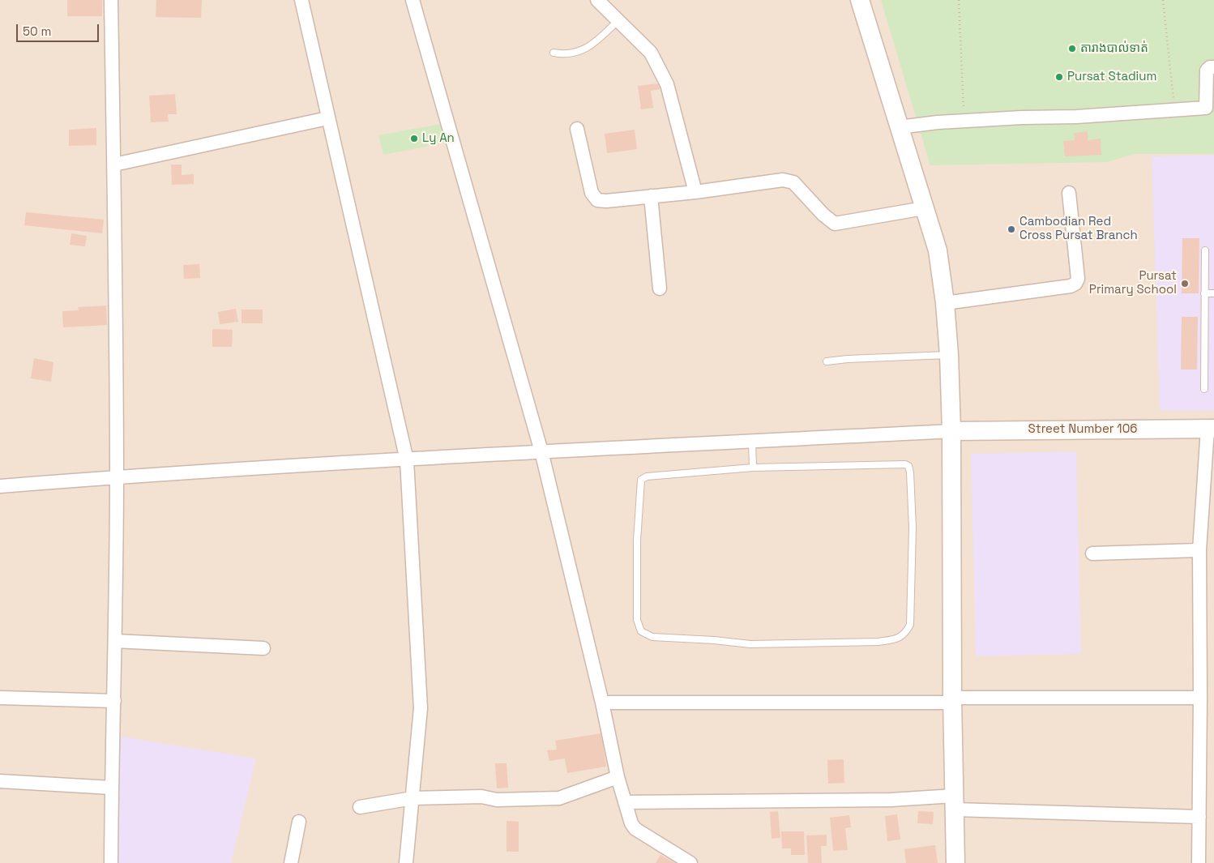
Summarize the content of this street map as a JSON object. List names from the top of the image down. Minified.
{"streets":{"street":["Street Number 106"]},"places":["តារាងបាល់ទាត់","Pursat Stadium","Ly An","Cambodian Red Cross Pursat Branch","Pursat Primary School"],"scale_bar":"50 m"}
